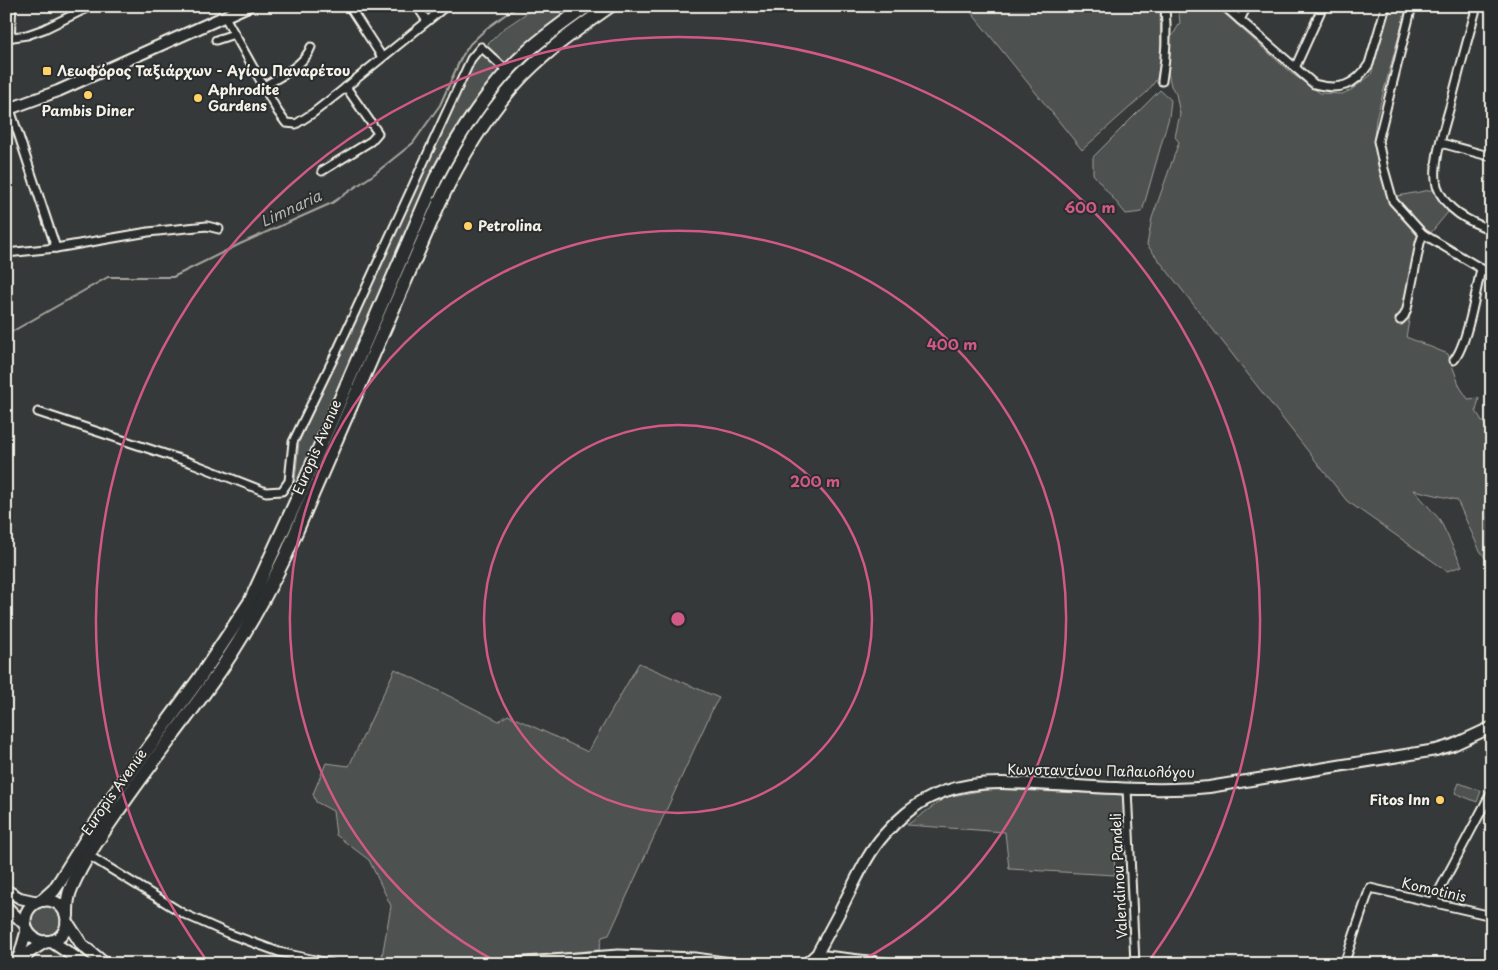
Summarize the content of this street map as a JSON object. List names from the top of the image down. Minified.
{"streets":{"highway":["Europis Avenue"],"street":["Κωνσταντίνου Παλαιολόγου","Valendinou Pandeli","Komotinis"]},"crossings":[["Κωνσταντίνου Παλαιολόγου","Valendinou Pandeli"]],"water":["Limnaria"],"places":{"transit":["Λεωφόρος Ταξιάρχων - Αγίου Παναρέτου"],"other":["Pambis Diner","Aphrodite Gardens","Petrolina","Fitos Inn"]},"rings":["600 m","400 m","200 m"]}
